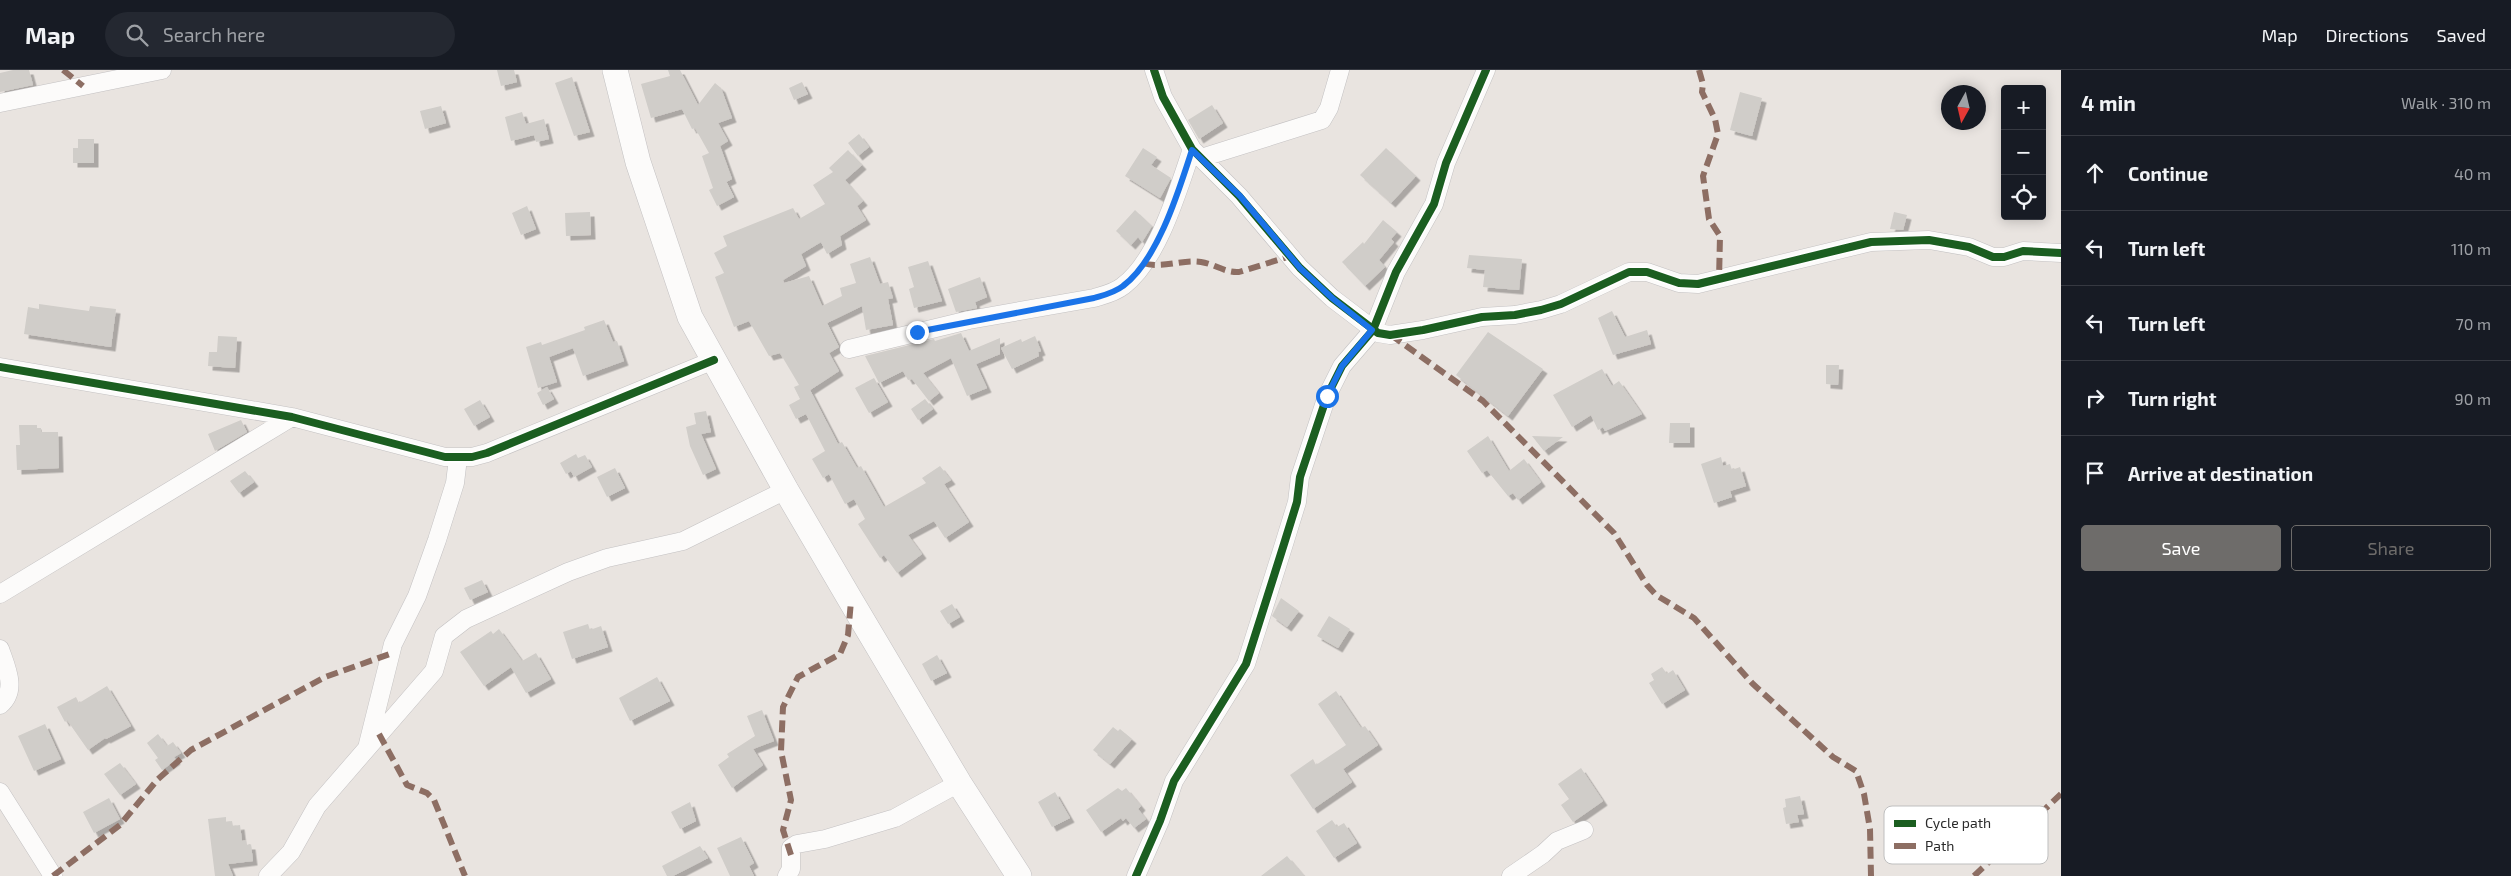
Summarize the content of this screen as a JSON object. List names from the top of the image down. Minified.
{"legend":["Cycle path","Path"],"north":"bottom","page":{"header":"Map","search":"Search here","nav":["Map","Directions","Saved"],"heading":["4 min","Walk · 310 m"],"map_buttons":["+","−"],"list":[["Continue","40 m"],["Turn left","110 m"],["Turn left","70 m"],["Turn right","90 m"],"Arrive at destination"],"buttons":["Save","Share"]}}
